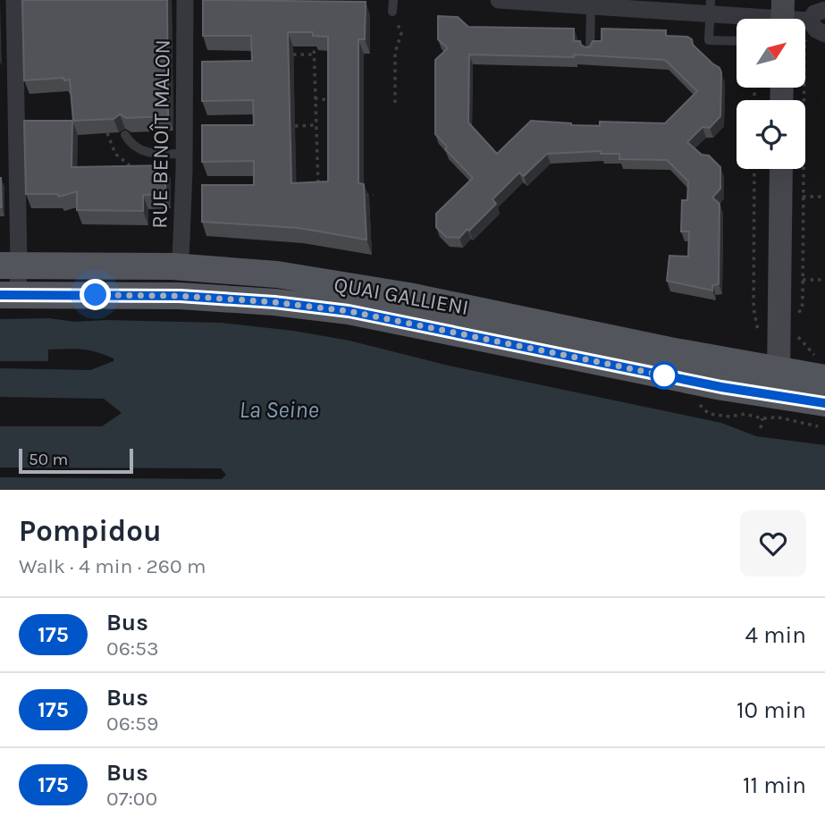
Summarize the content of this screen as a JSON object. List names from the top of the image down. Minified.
{"streets":{"main road":["QUAI GALLIENI"],"street":["RUE BENOÎT MALON"]},"crossings":[["RUE BENOÎT MALON","QUAI GALLIENI"]],"water":["La Seine"],"lines":["bus line 175"],"scale_bar":"50 m","north":"top right","page":{"scale":"50 m","heading":["Pompidou","Walk · 4 min · 260 m"],"list":[{"mark":"175","name":"Bus","note":"06:53","value":"4 min"},{"mark":"175","name":"Bus","note":"06:59","value":"10 min"},{"mark":"175","name":"Bus","note":"07:00","value":"11 min"}]}}
